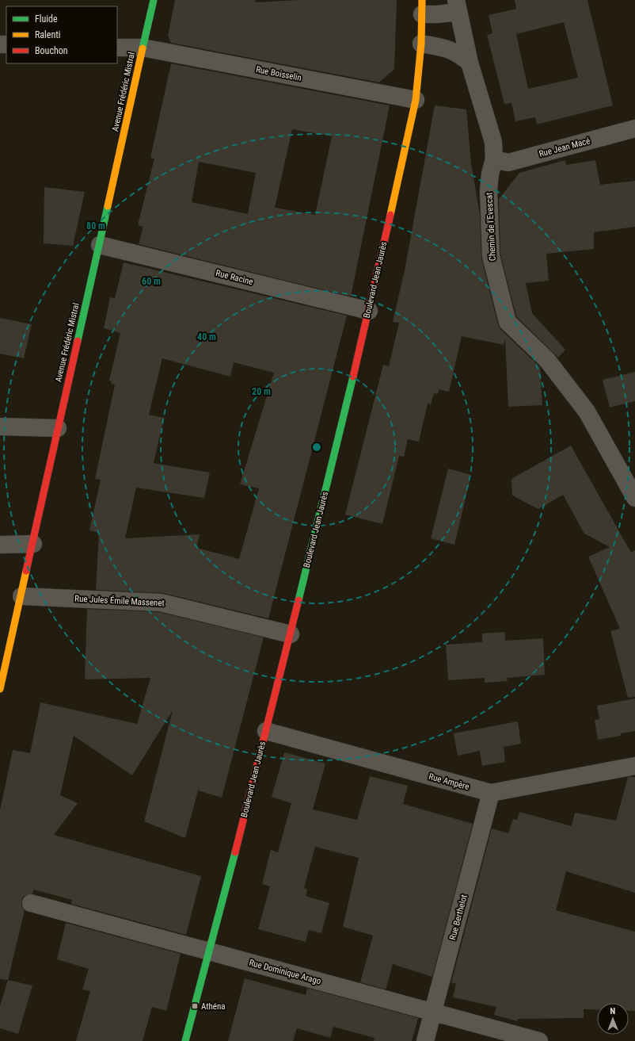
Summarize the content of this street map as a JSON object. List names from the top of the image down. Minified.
{"streets":{"main road":["Avenue Frédéric Mistral","Boulevard Jean Jaurès"],"street":["Rue Boisselin","Rue Jean Macé","Chemin de l'Evescat","Rue Racine","Rue Jules Émile Massenet","Rue Ampère","Rue Berthelot","Rue Dominique Arago"]},"crossings":[["Rue Boisselin","Avenue Frédéric Mistral"],["Rue Boisselin","Boulevard Jean Jaurès"],["Avenue Frédéric Mistral","Rue Racine"],["Avenue Frédéric Mistral","Rue Jules Émile Massenet"],["Rue Jean Macé","Chemin de l'Evescat"],["Chemin de l'Evescat","Boulevard Jean Jaurès"],["Rue Racine","Boulevard Jean Jaurès"],["Boulevard Jean Jaurès","Rue Jules Émile Massenet"],["Boulevard Jean Jaurès","Rue Ampère"],["Boulevard Jean Jaurès","Rue Dominique Arago"],["Rue Ampère","Rue Berthelot"],["Rue Berthelot","Rue Dominique Arago"]],"places":{"transit":["Athéna"]},"legend":["Fluide","Ralenti","Bouchon"],"north":"top","rings":["80 m","60 m","40 m","20 m"]}
